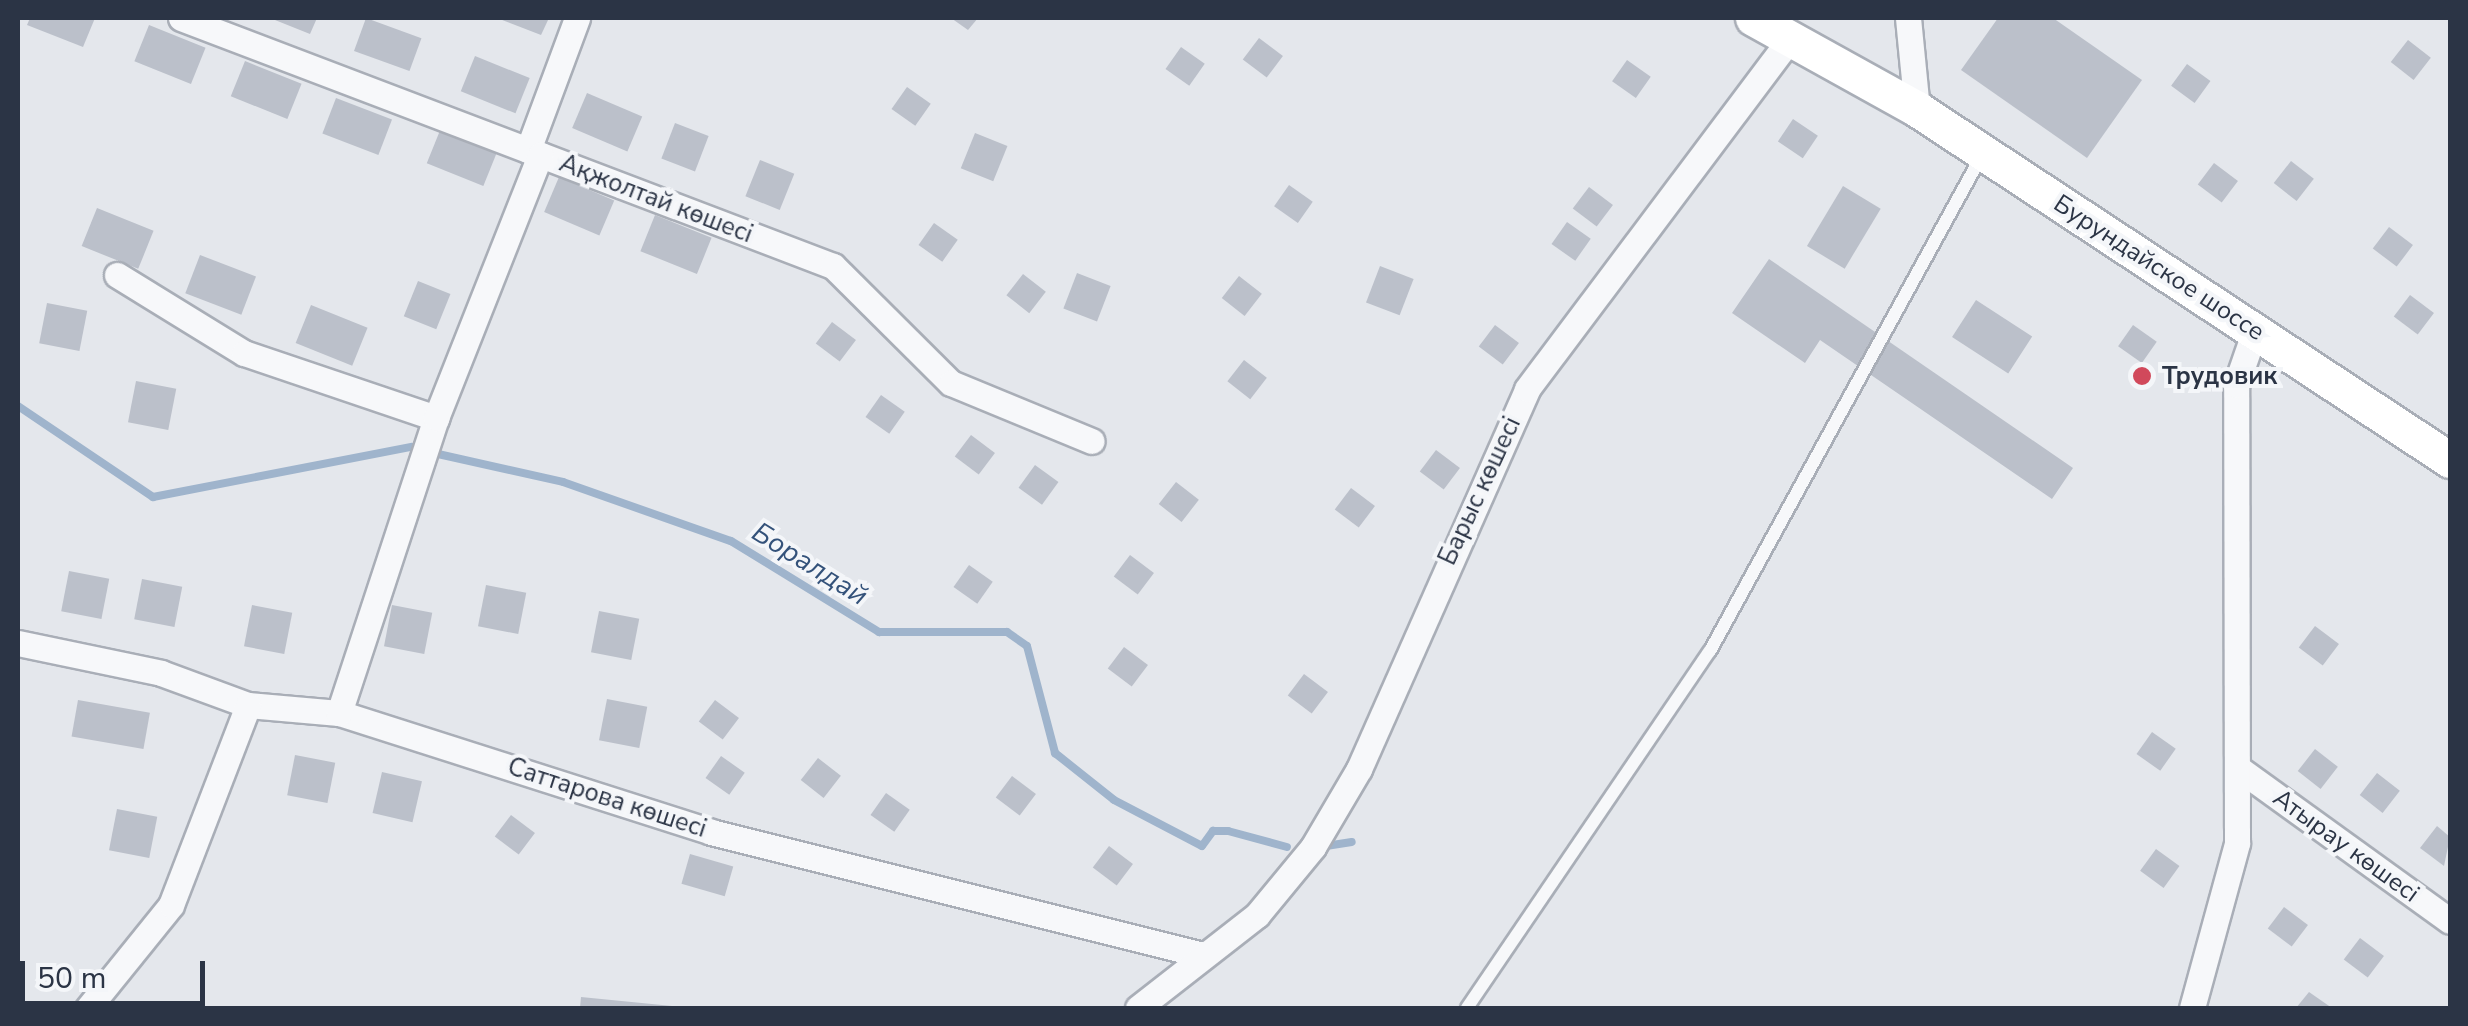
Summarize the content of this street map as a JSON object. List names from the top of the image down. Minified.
{"streets":{"main road":["Бурундайское шоссе"],"street":["Ақжолтай көшесі","Барыс көшесі","Саттарова көшесі","Атырау көшесі"]},"crossings":[["Бурундайское шоссе","Барыс көшесі"],["Барыс көшесі","Саттарова көшесі"]],"water":["Боралдай"],"places":["Трудовик"],"scale_bar":"50 m"}
